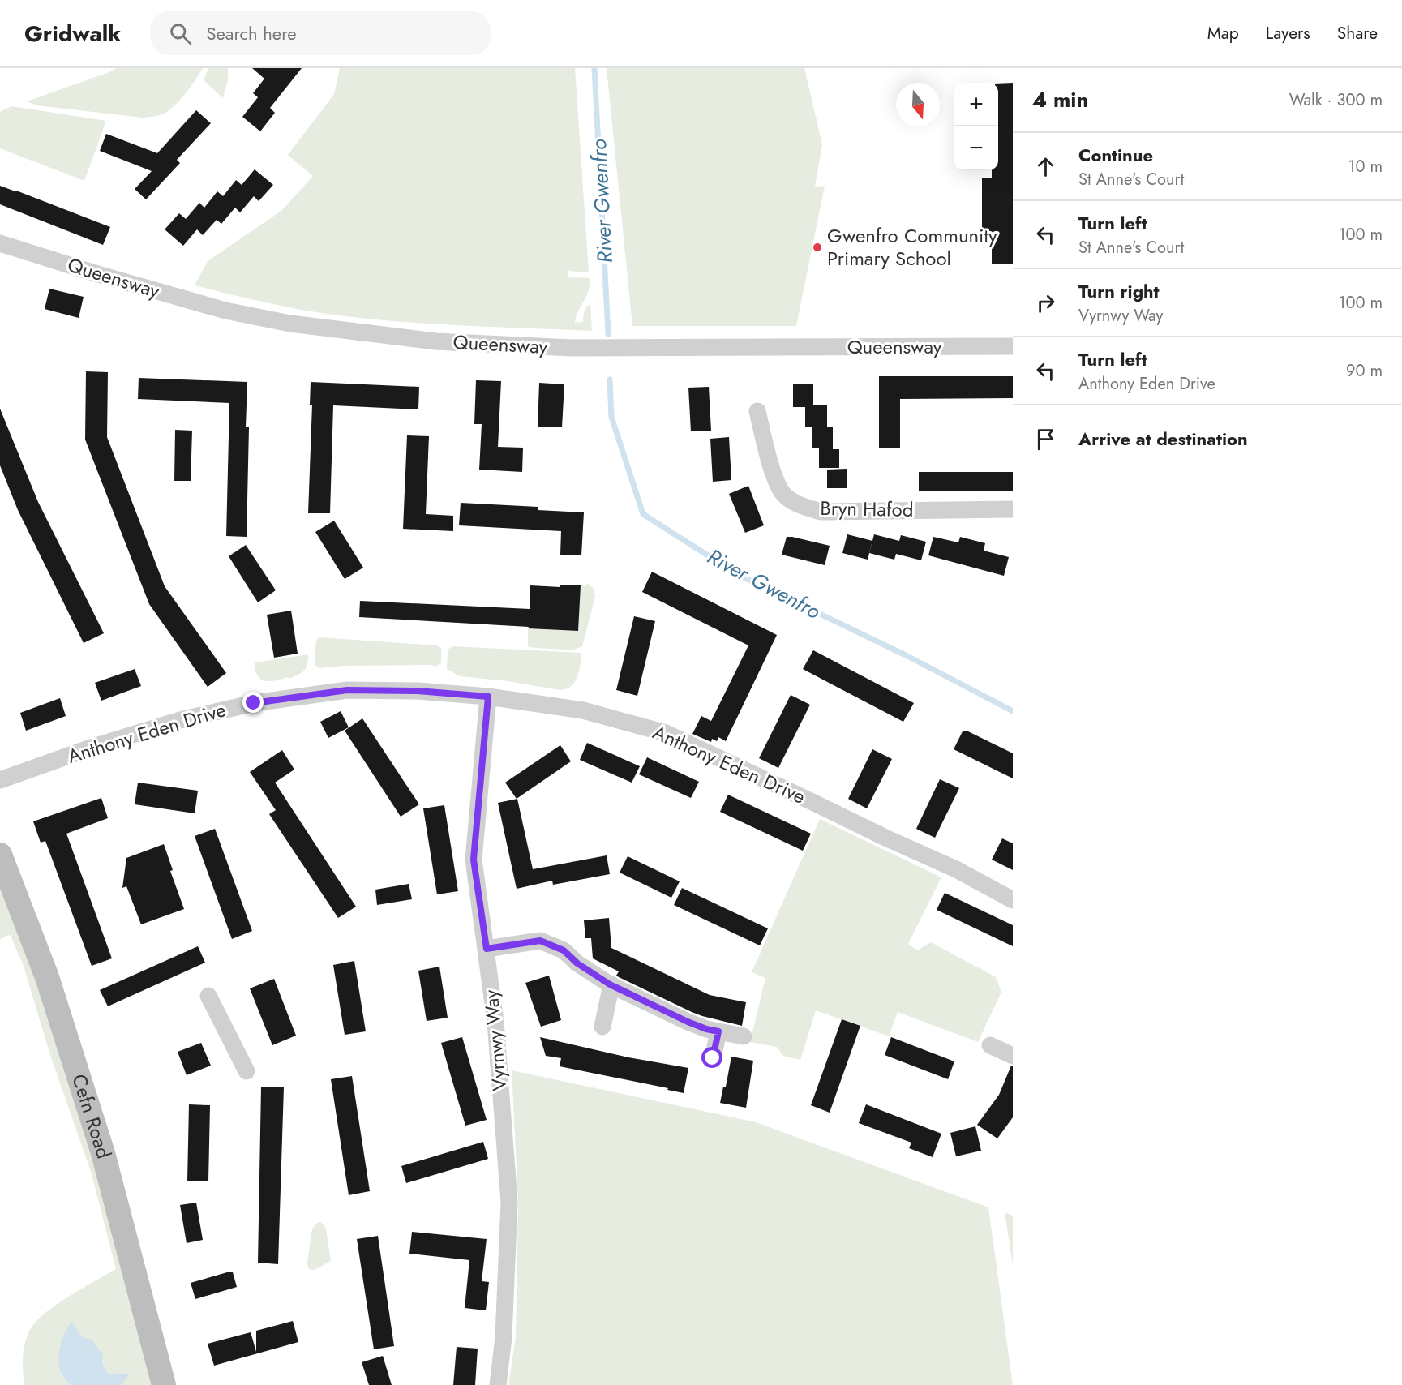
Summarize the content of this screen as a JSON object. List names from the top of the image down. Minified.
{"streets":{"street":["Queensway","Bryn Hafod","Anthony Eden Drive","Vyrnwy Way","Cefn Road"]},"crossings":[["Anthony Eden Drive","Vyrnwy Way"]],"water":["River Gwenfro"],"places":["Gwenfro Community Primary School"],"north":"bottom","page":{"header":"Gridwalk","search":"Search here","nav":["Map","Layers","Share"],"heading":["4 min","Walk · 300 m"],"map_buttons":["+","−"],"list":[["Continue","St Anne's Court","10 m"],["Turn left","St Anne's Court","100 m"],["Turn right","Vyrnwy Way","100 m"],["Turn left","Anthony Eden Drive","90 m"],"Arrive at destination"]}}
